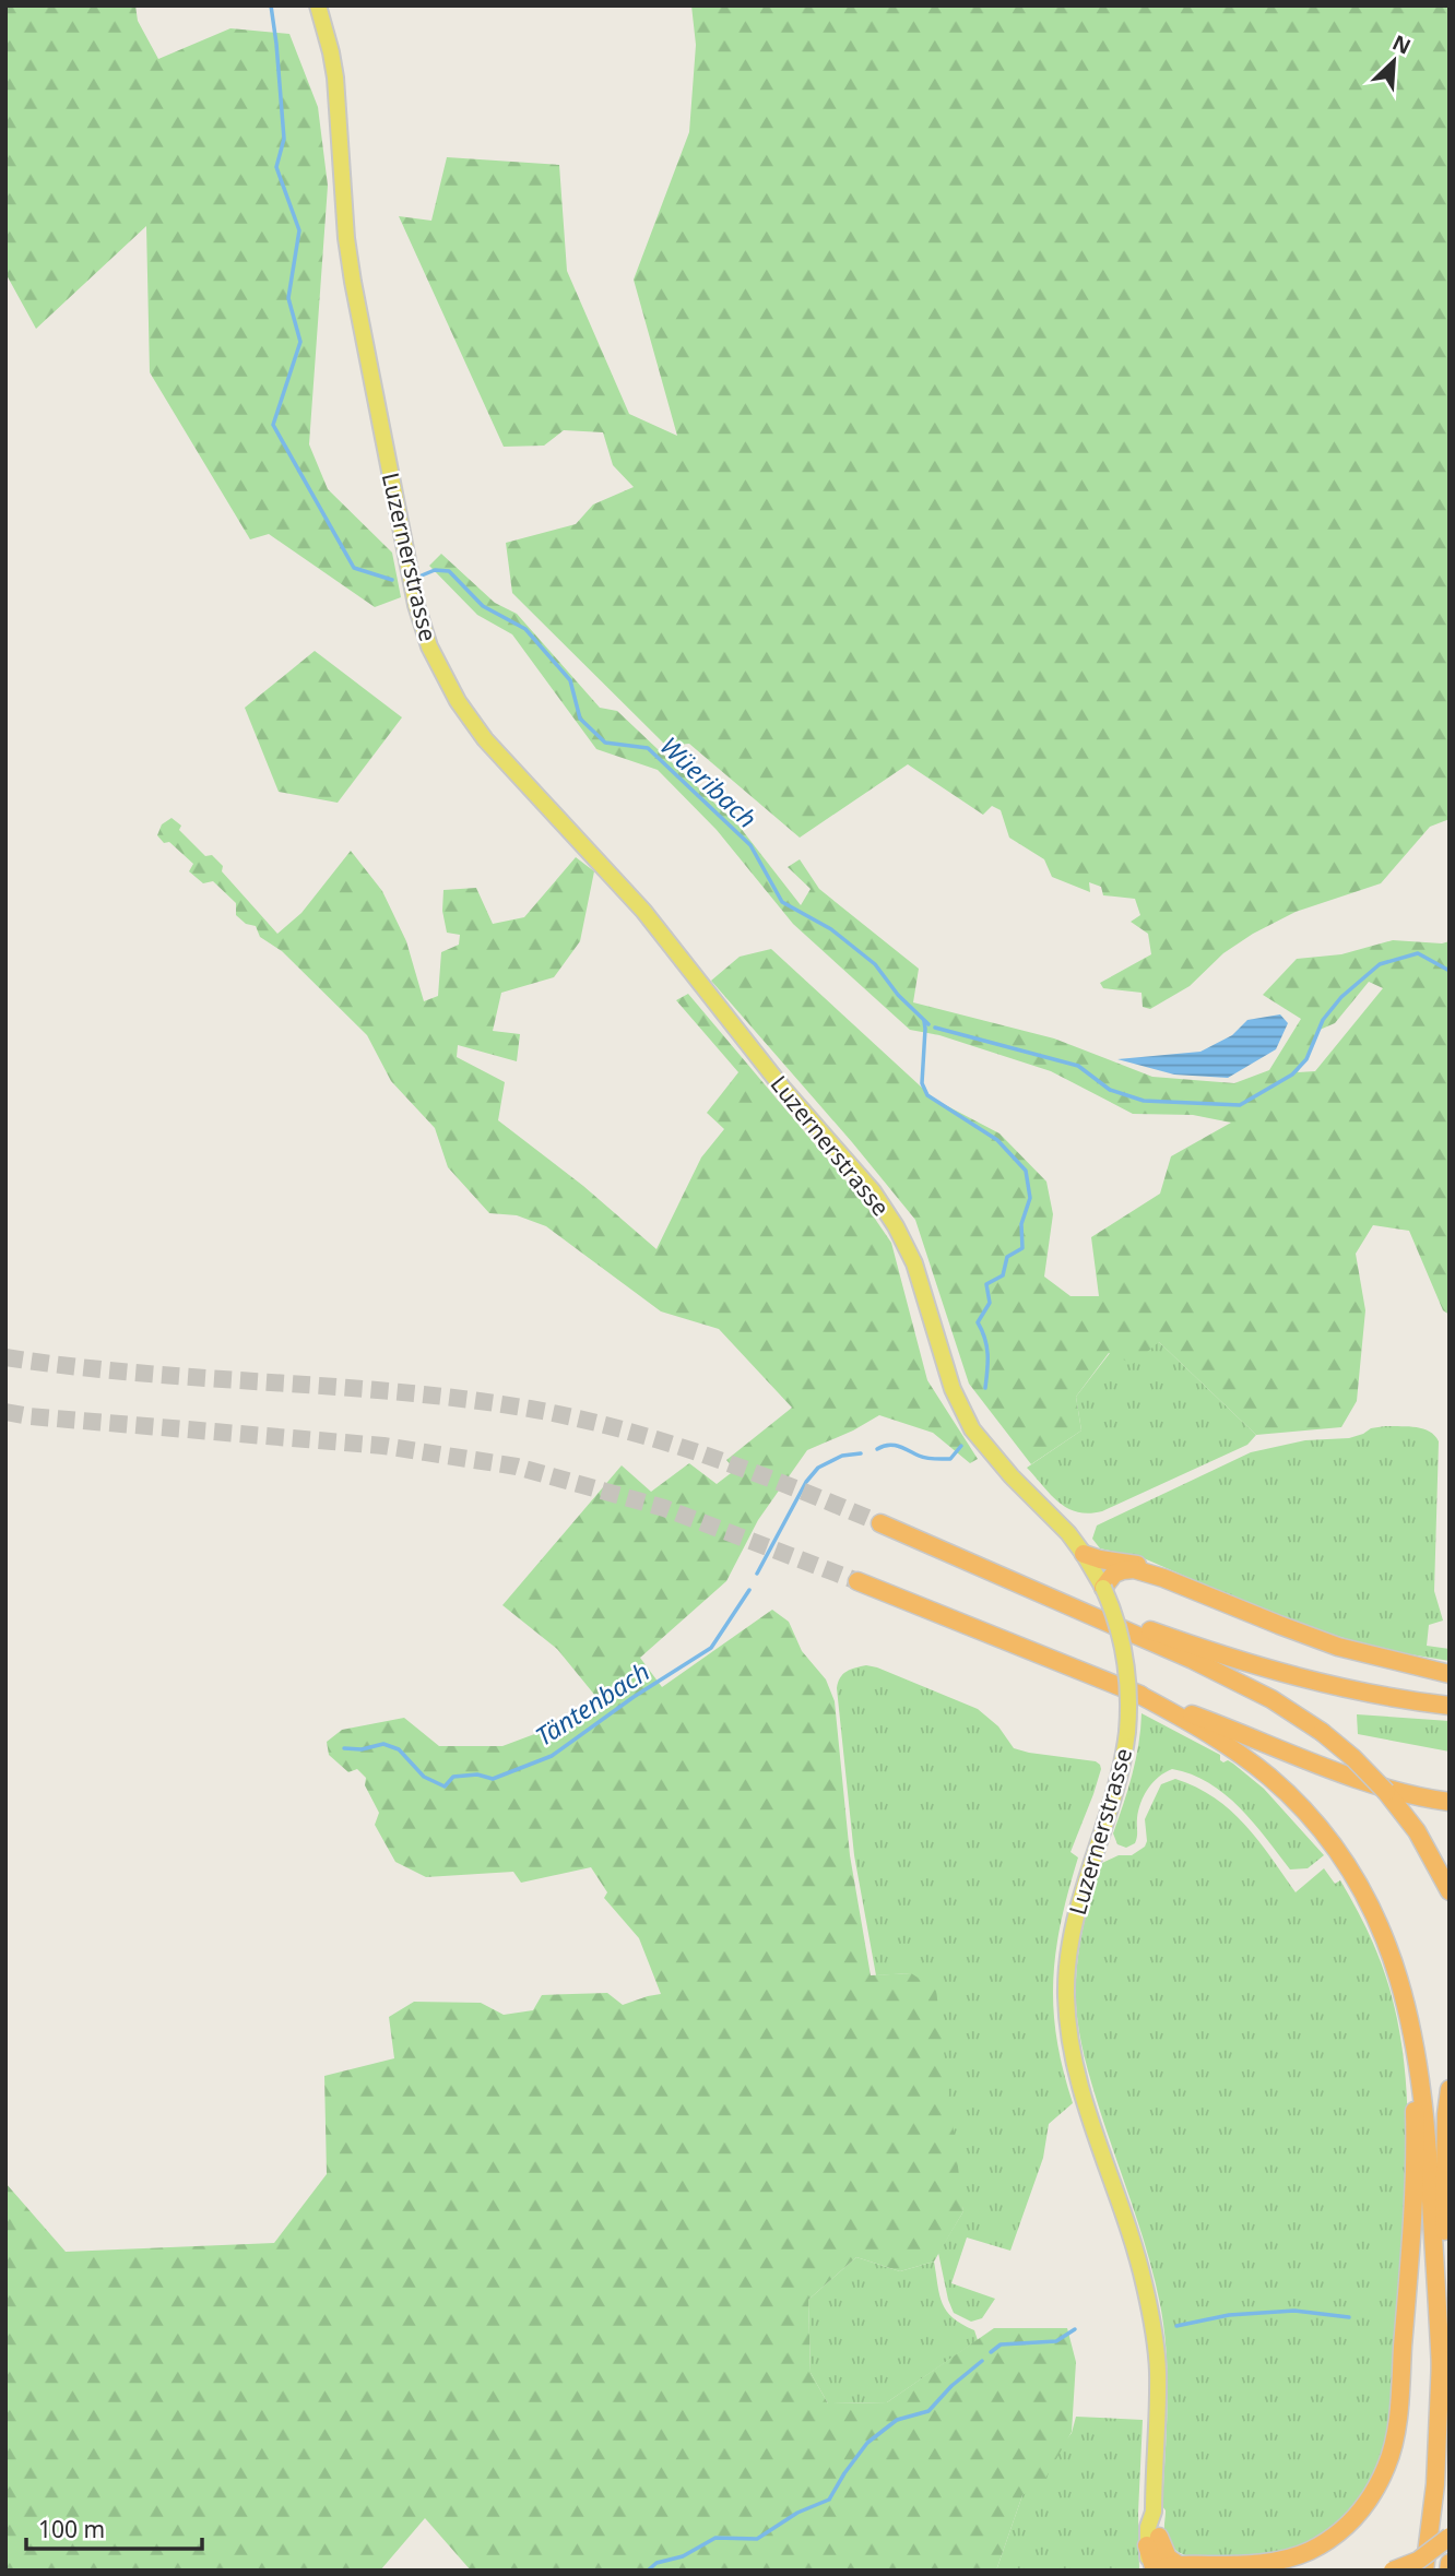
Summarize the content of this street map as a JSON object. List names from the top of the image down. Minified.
{"streets":{"main road":["Luzernerstrasse"]},"water":["Wüeribach","Täntenbach"],"scale_bar":"100 m","north":"top right"}
